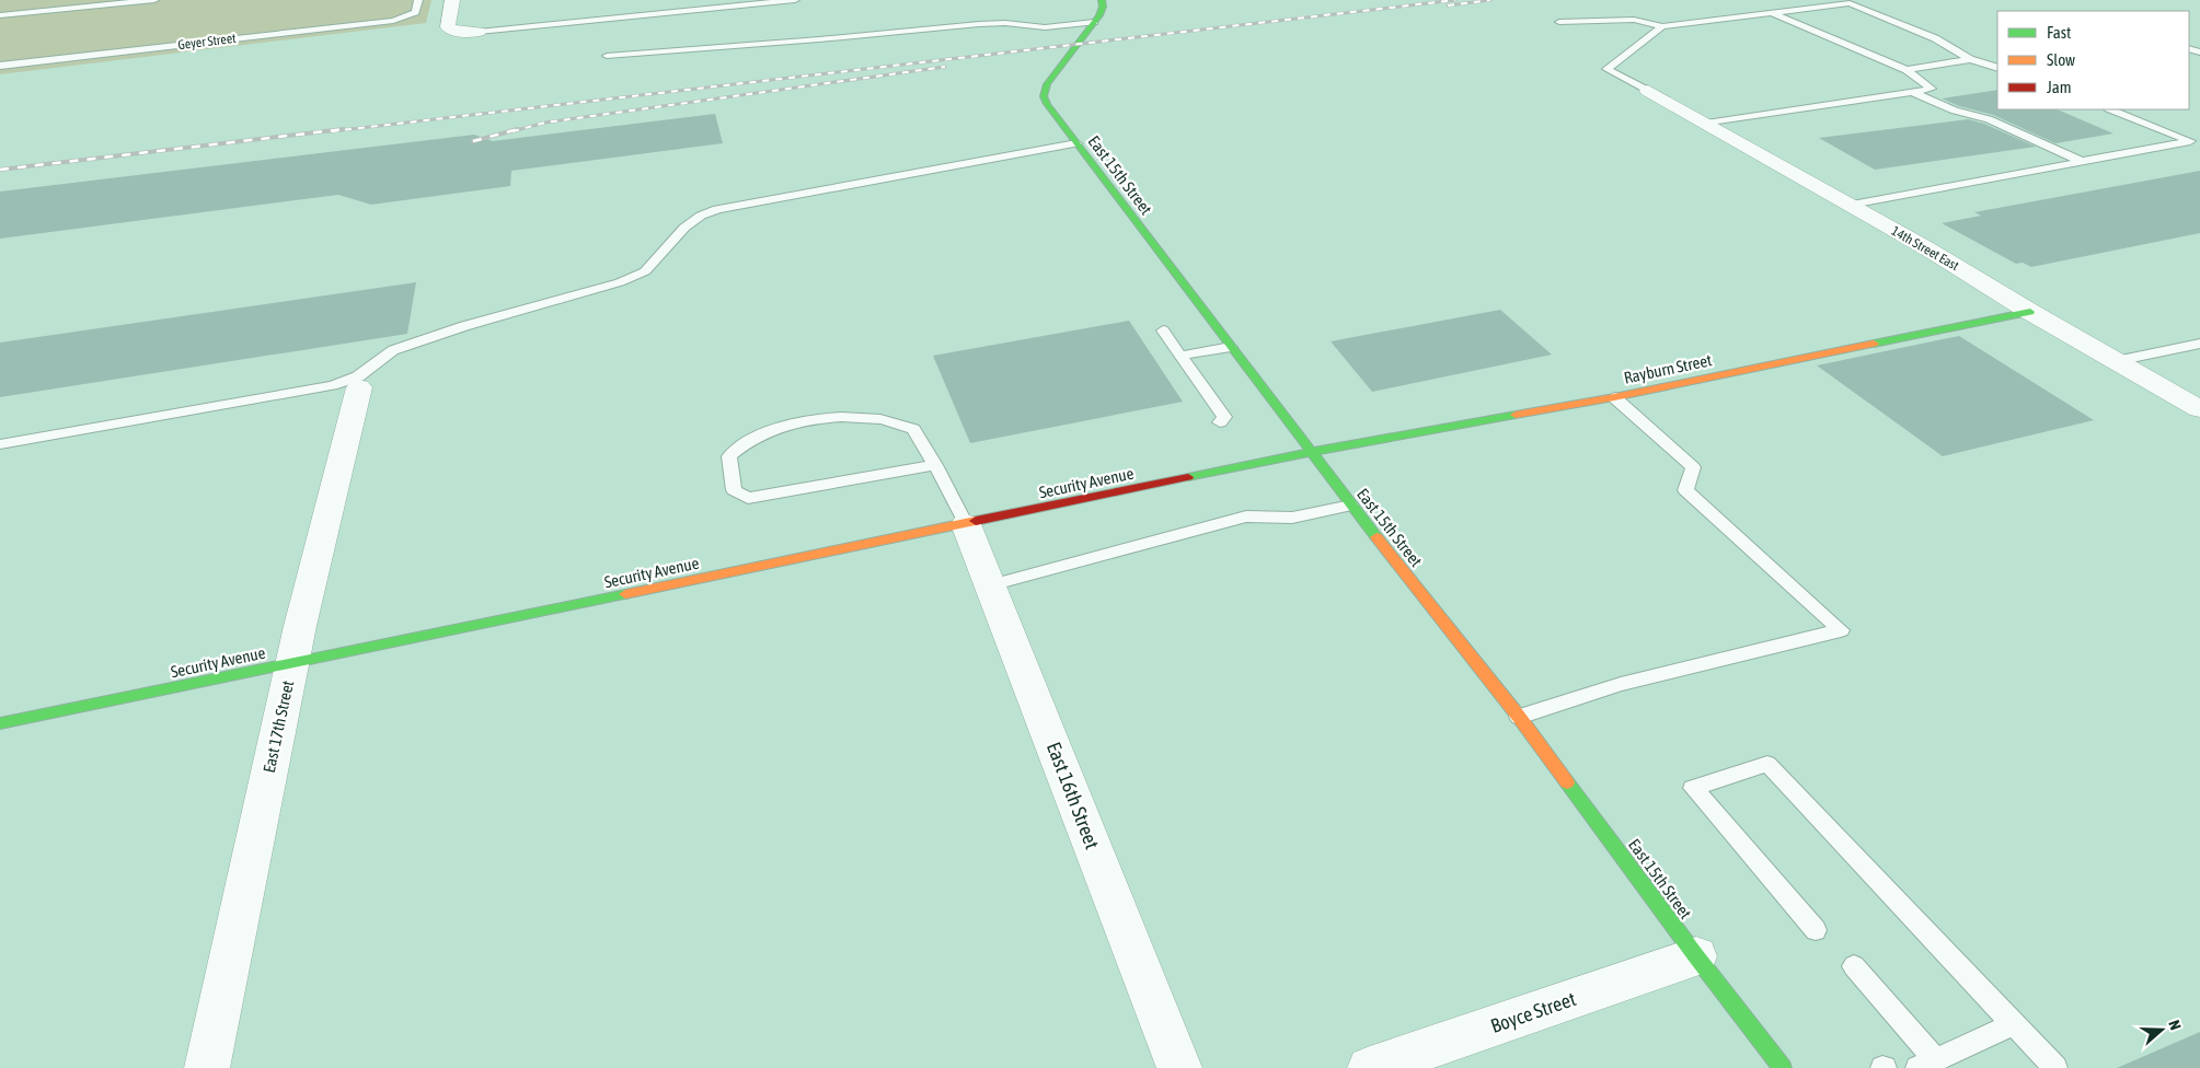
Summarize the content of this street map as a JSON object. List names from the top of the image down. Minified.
{"streets":{"street":["East 15th Street","14th Street East","Rayburn Street","Security Avenue","East 17th Street","East 16th Street","Boyce Street"],"lane":["Geyer Street"]},"crossings":[["East 15th Street","Rayburn Street"],["East 15th Street","Security Avenue"],["East 15th Street","Boyce Street"],["14th Street East","Rayburn Street"],["Rayburn Street","Security Avenue"],["Security Avenue","East 17th Street"],["Security Avenue","East 16th Street"]],"legend":["Fast","Slow","Jam"],"north":"right"}
